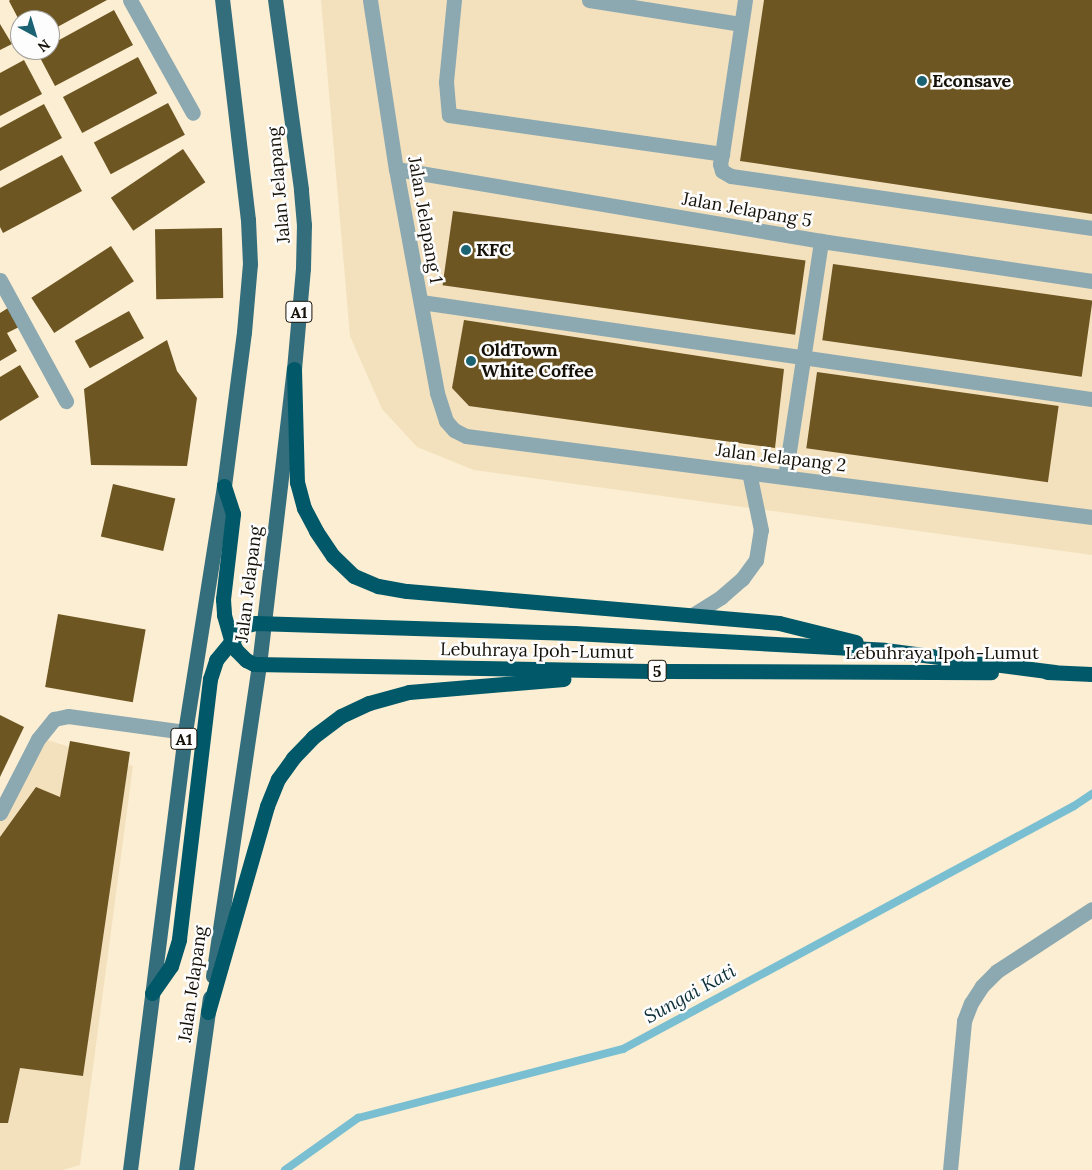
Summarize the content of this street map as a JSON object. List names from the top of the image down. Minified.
{"streets":{"highway":["Lebuhraya Ipoh-Lumut","5"],"main road":["Jalan Jelapang","A1"],"street":["Jalan Jelapang 5","Jalan Jelapang 1","Jalan Jelapang 2"]},"crossings":[["Jalan Jelapang","Lebuhraya Ipoh-Lumut"],["Jalan Jelapang","5"],["Jalan Jelapang 5","Jalan Jelapang 1"],["Jalan Jelapang 1","Jalan Jelapang 2"],["Lebuhraya Ipoh-Lumut","5"]],"water":["Sungai Kati"],"places":["Econsave","KFC","OldTown White Coffee"],"north":"bottom right"}
